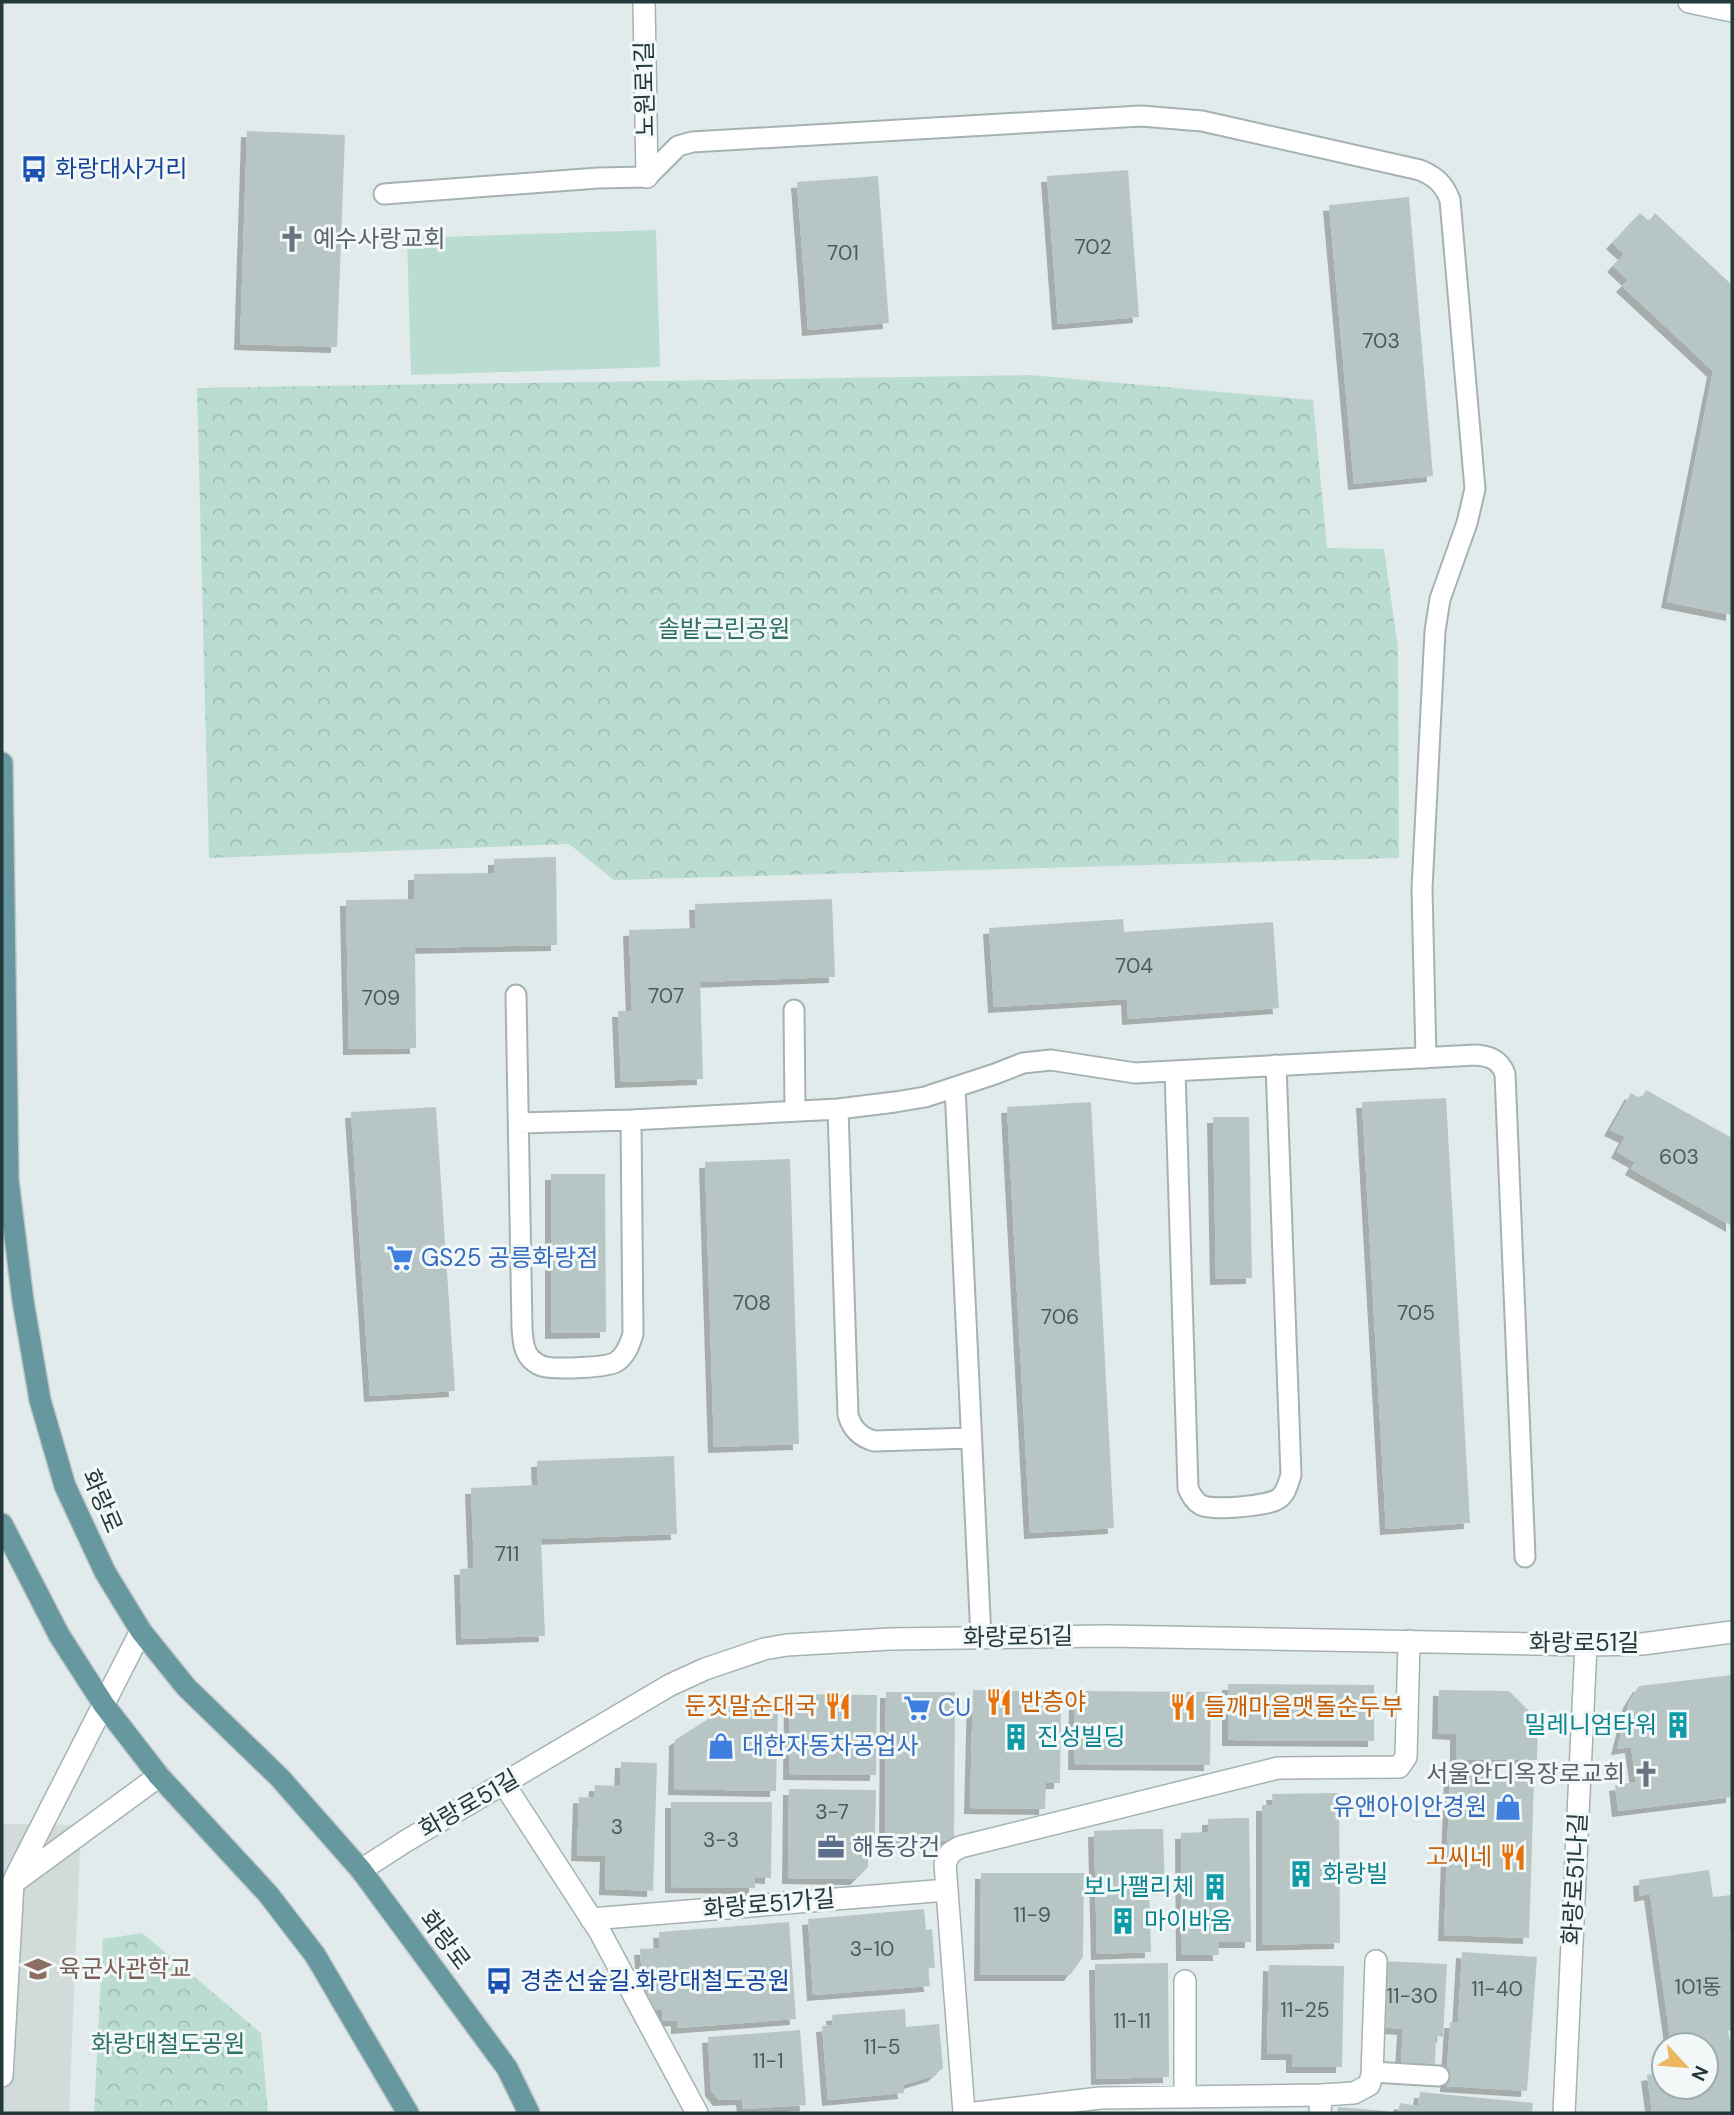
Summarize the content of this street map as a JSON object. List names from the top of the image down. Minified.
{"streets":{"main road":["화랑로"],"street":["노원로1길","화랑로51길","화랑로51나길","화랑로51가길"]},"crossings":[["화랑로","화랑로51길"],["화랑로51길","화랑로51나길"]],"parks":["솔밭근린공원","화랑대철도공원"],"places":{"bus stop":["화랑대사거리","경춘선숲길.화랑대철도공원"],"church":["예수사랑교회","서울안디옥장로교회"],"supermarket":["GS25 공릉화랑점","CU"],"restaurant":["반층야","둔짓말순대국","들깨마을맷돌순두부","고씨네"],"building":["밀레니엄타워","진성빌딩","화랑빌","보나팰리체","마이바움"],"shop":["대한자동차공업사","유앤아이안경원"],"office":["해동강건"],"school or university":["육군사관학교"]},"house_numbers":["702","701","703","704","707","709","603","708","705","706","711","3-7","3","3-3","11-9","3-10","101동","11-40","11-30","11-25","11-11","11-5","11-1"],"north":"bottom right"}
